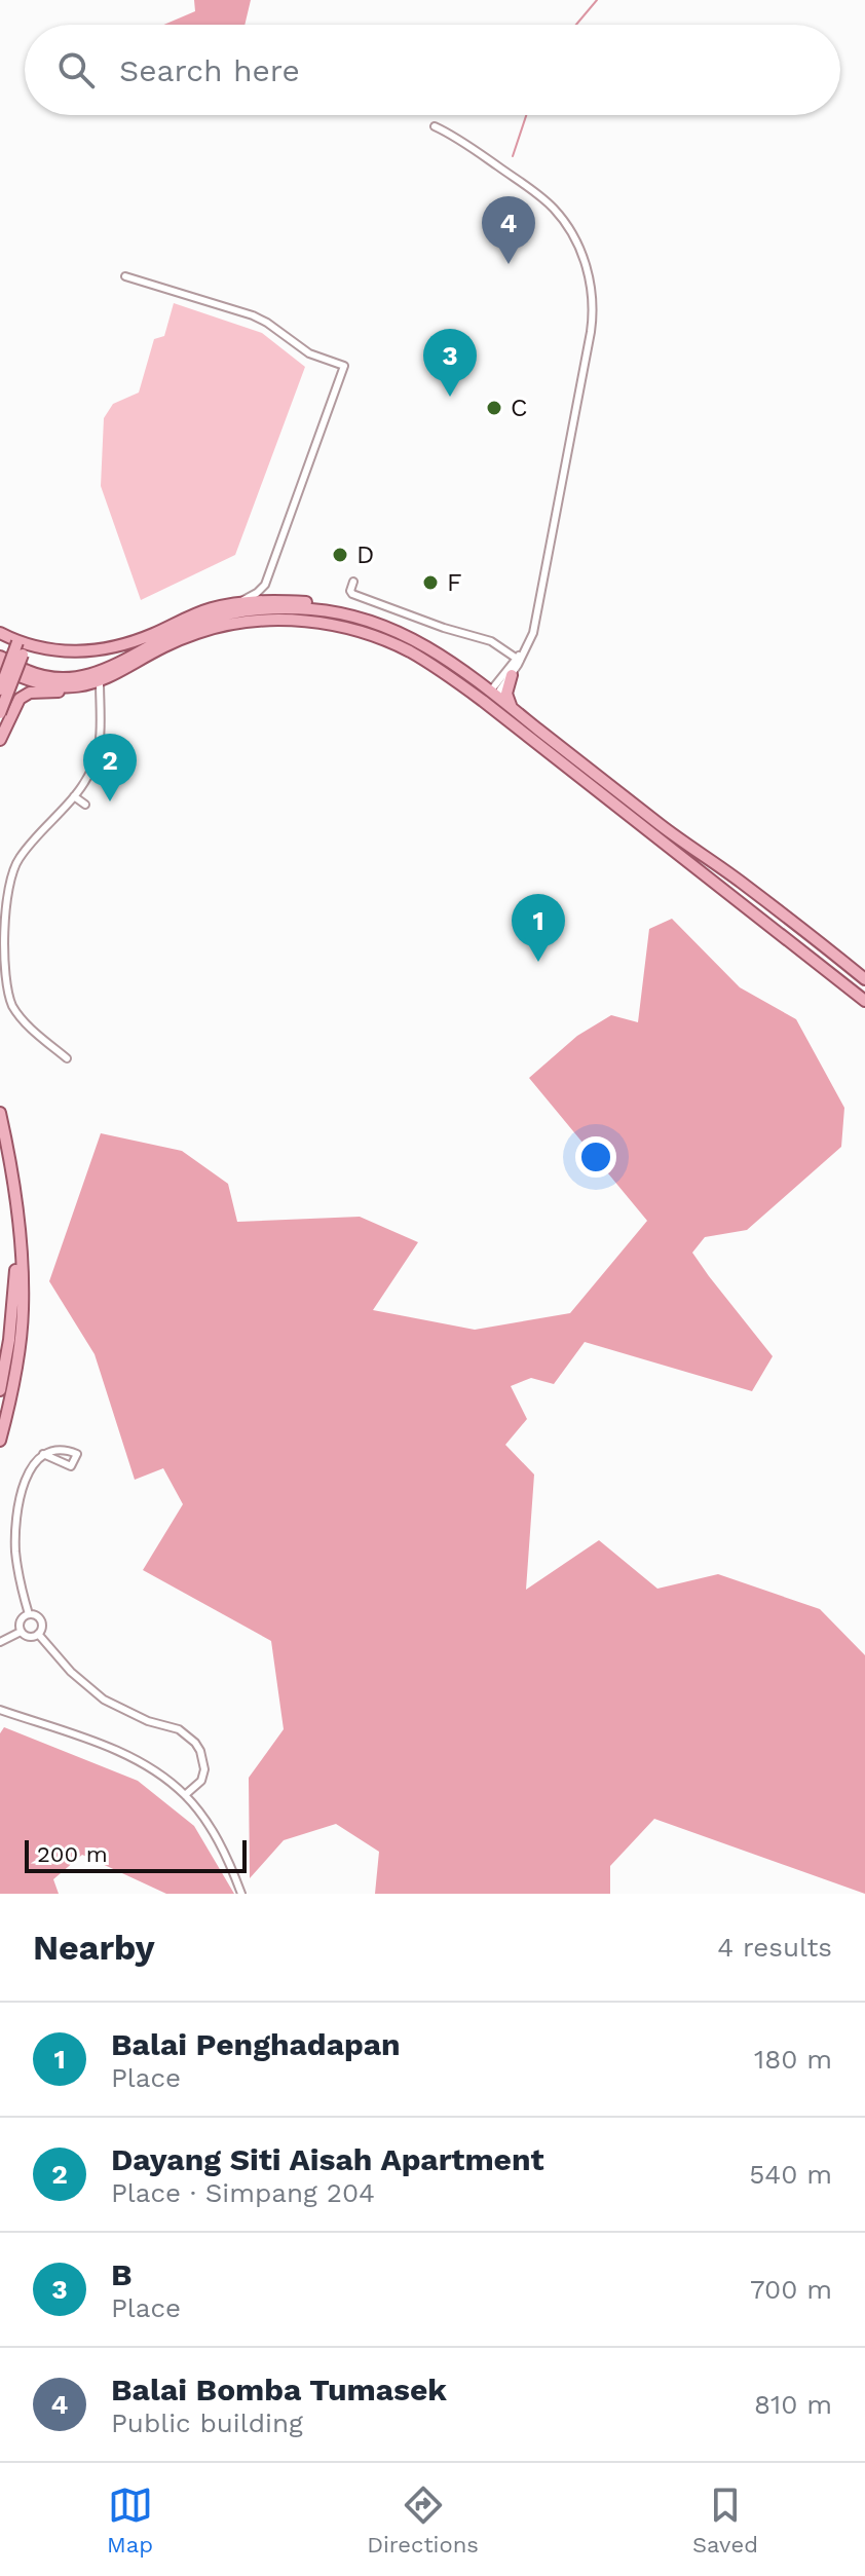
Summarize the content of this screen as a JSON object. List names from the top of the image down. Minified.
{"places":["C","D","F"],"scale_bar":"200 m","page":{"search":"Search here","pins":["4","3","2","1"],"scale":"200 m","heading":["Nearby","4 results"],"list":[{"mark":"1","name":"Balai Penghadapan","note":"Place","value":"180 m"},{"mark":"2","name":"Dayang Siti Aisah Apartment","note":"Place · Simpang 204","value":"540 m"},{"mark":"3","name":"B","note":"Place","value":"700 m"},{"mark":"4","name":"Balai Bomba Tumasek","note":"Public building","value":"810 m"}],"nav":["Map","Directions","Saved"]}}
